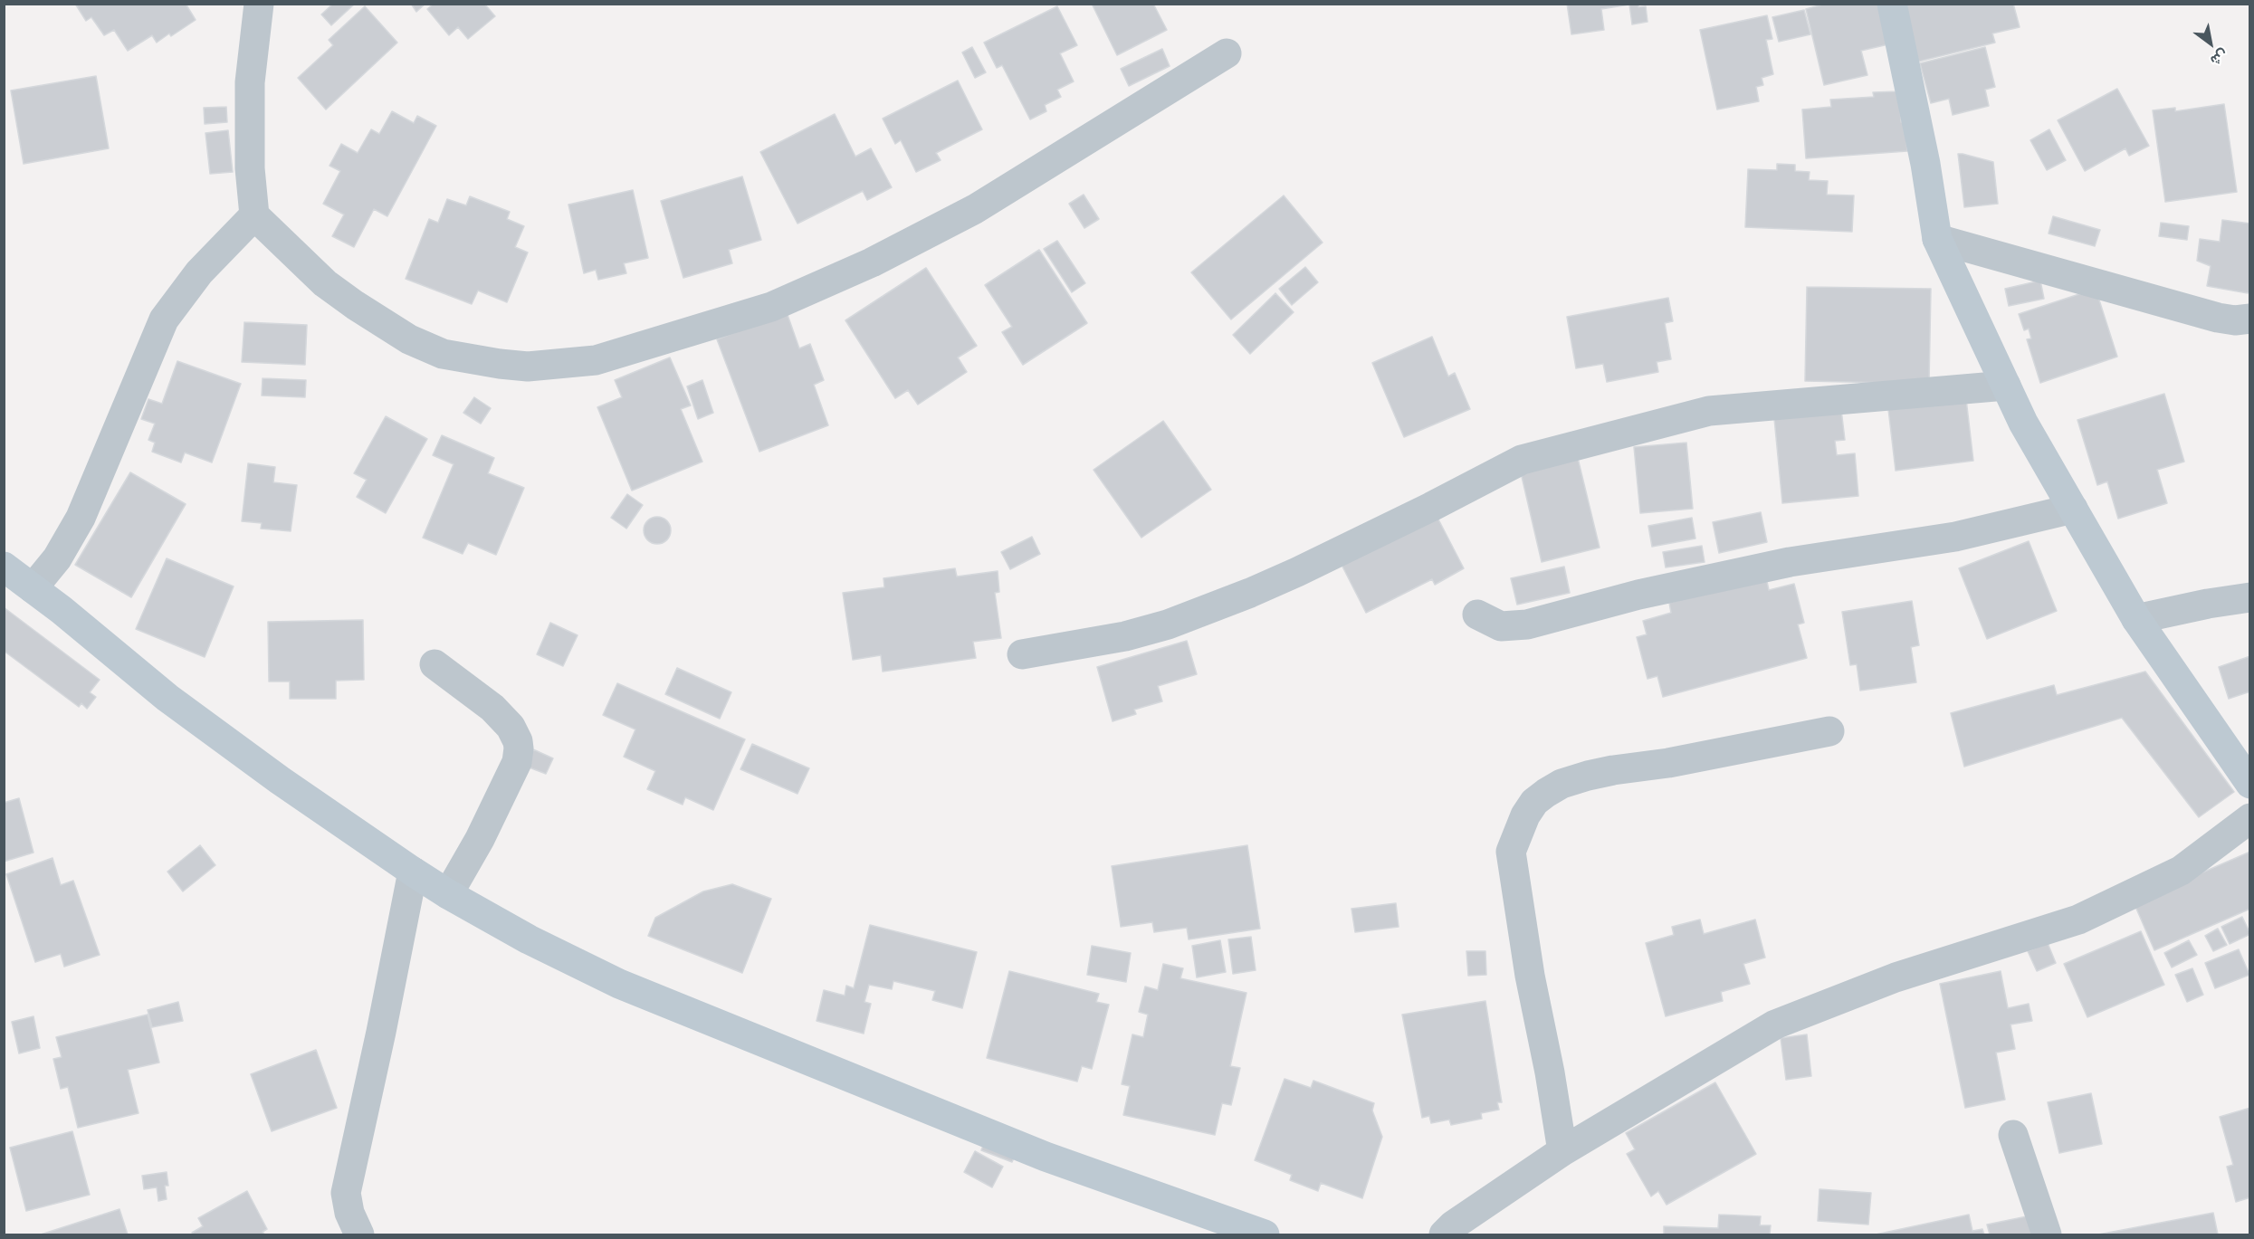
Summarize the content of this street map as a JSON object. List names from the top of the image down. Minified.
{"north":"bottom right"}
